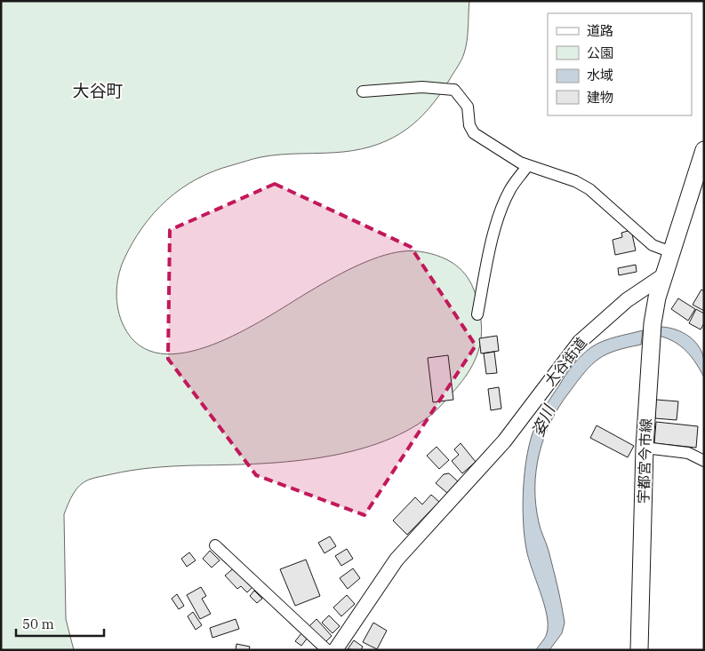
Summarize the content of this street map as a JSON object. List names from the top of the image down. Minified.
{"streets":{"main road":["大谷街道","宇都宮今市線"]},"crossings":[["大谷街道","宇都宮今市線"]],"districts":["大谷町"],"water":["姿川"],"legend":["道路","公園","水域","建物"],"scale_bar":"50 m"}
